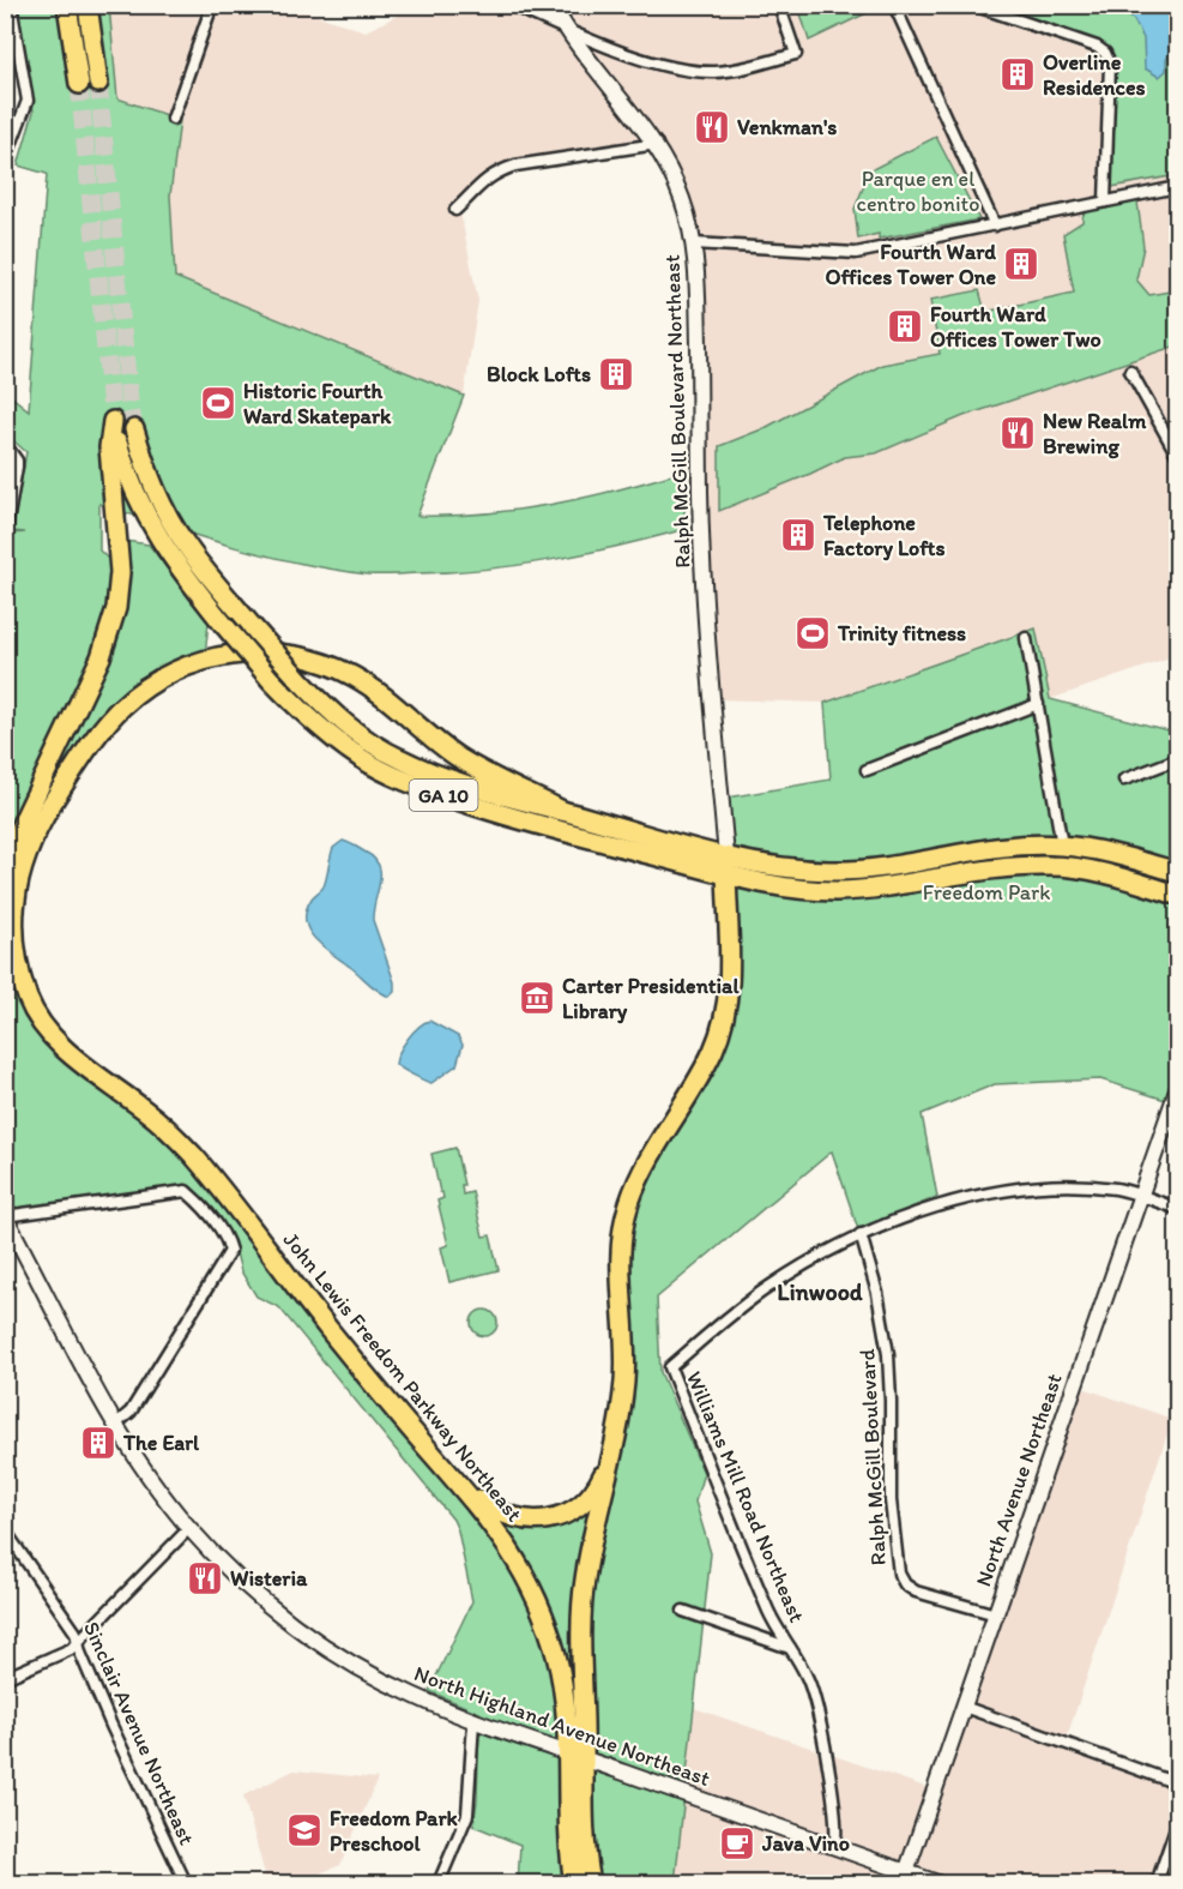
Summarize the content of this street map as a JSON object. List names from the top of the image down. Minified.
{"streets":{"highway":["GA 10","John Lewis Freedom Parkway Northeast"],"main road":["Ralph McGill Boulevard Northeast","North Avenue Northeast","North Highland Avenue Northeast"],"street":["Ralph McGill Boulevard","Williams Mill Road Northeast","Sinclair Avenue Northeast"]},"crossings":[["Ralph McGill Boulevard Northeast","GA 10"],["Ralph McGill Boulevard Northeast","John Lewis Freedom Parkway Northeast"],["GA 10","John Lewis Freedom Parkway Northeast"],["John Lewis Freedom Parkway Northeast","North Highland Avenue Northeast"],["Ralph McGill Boulevard","North Avenue Northeast"],["Ralph McGill Boulevard","Williams Mill Road Northeast"],["North Avenue Northeast","North Highland Avenue Northeast"],["Williams Mill Road Northeast","North Highland Avenue Northeast"]],"districts":["Linwood"],"parks":["Parque en el centro bonito","Freedom Park"],"places":{"building":["Overline Residences","Fourth Ward Offices Tower One","Fourth Ward Offices Tower Two","Block Lofts","Telephone Factory Lofts","The Earl"],"restaurant":["Venkman's","New Realm Brewing","Wisteria"],"sports":["Historic Fourth Ward Skatepark","Trinity fitness"],"museum":["Carter Presidential Library"],"school or university":["Freedom Park Preschool"],"cafe":["Java Vino"]}}
